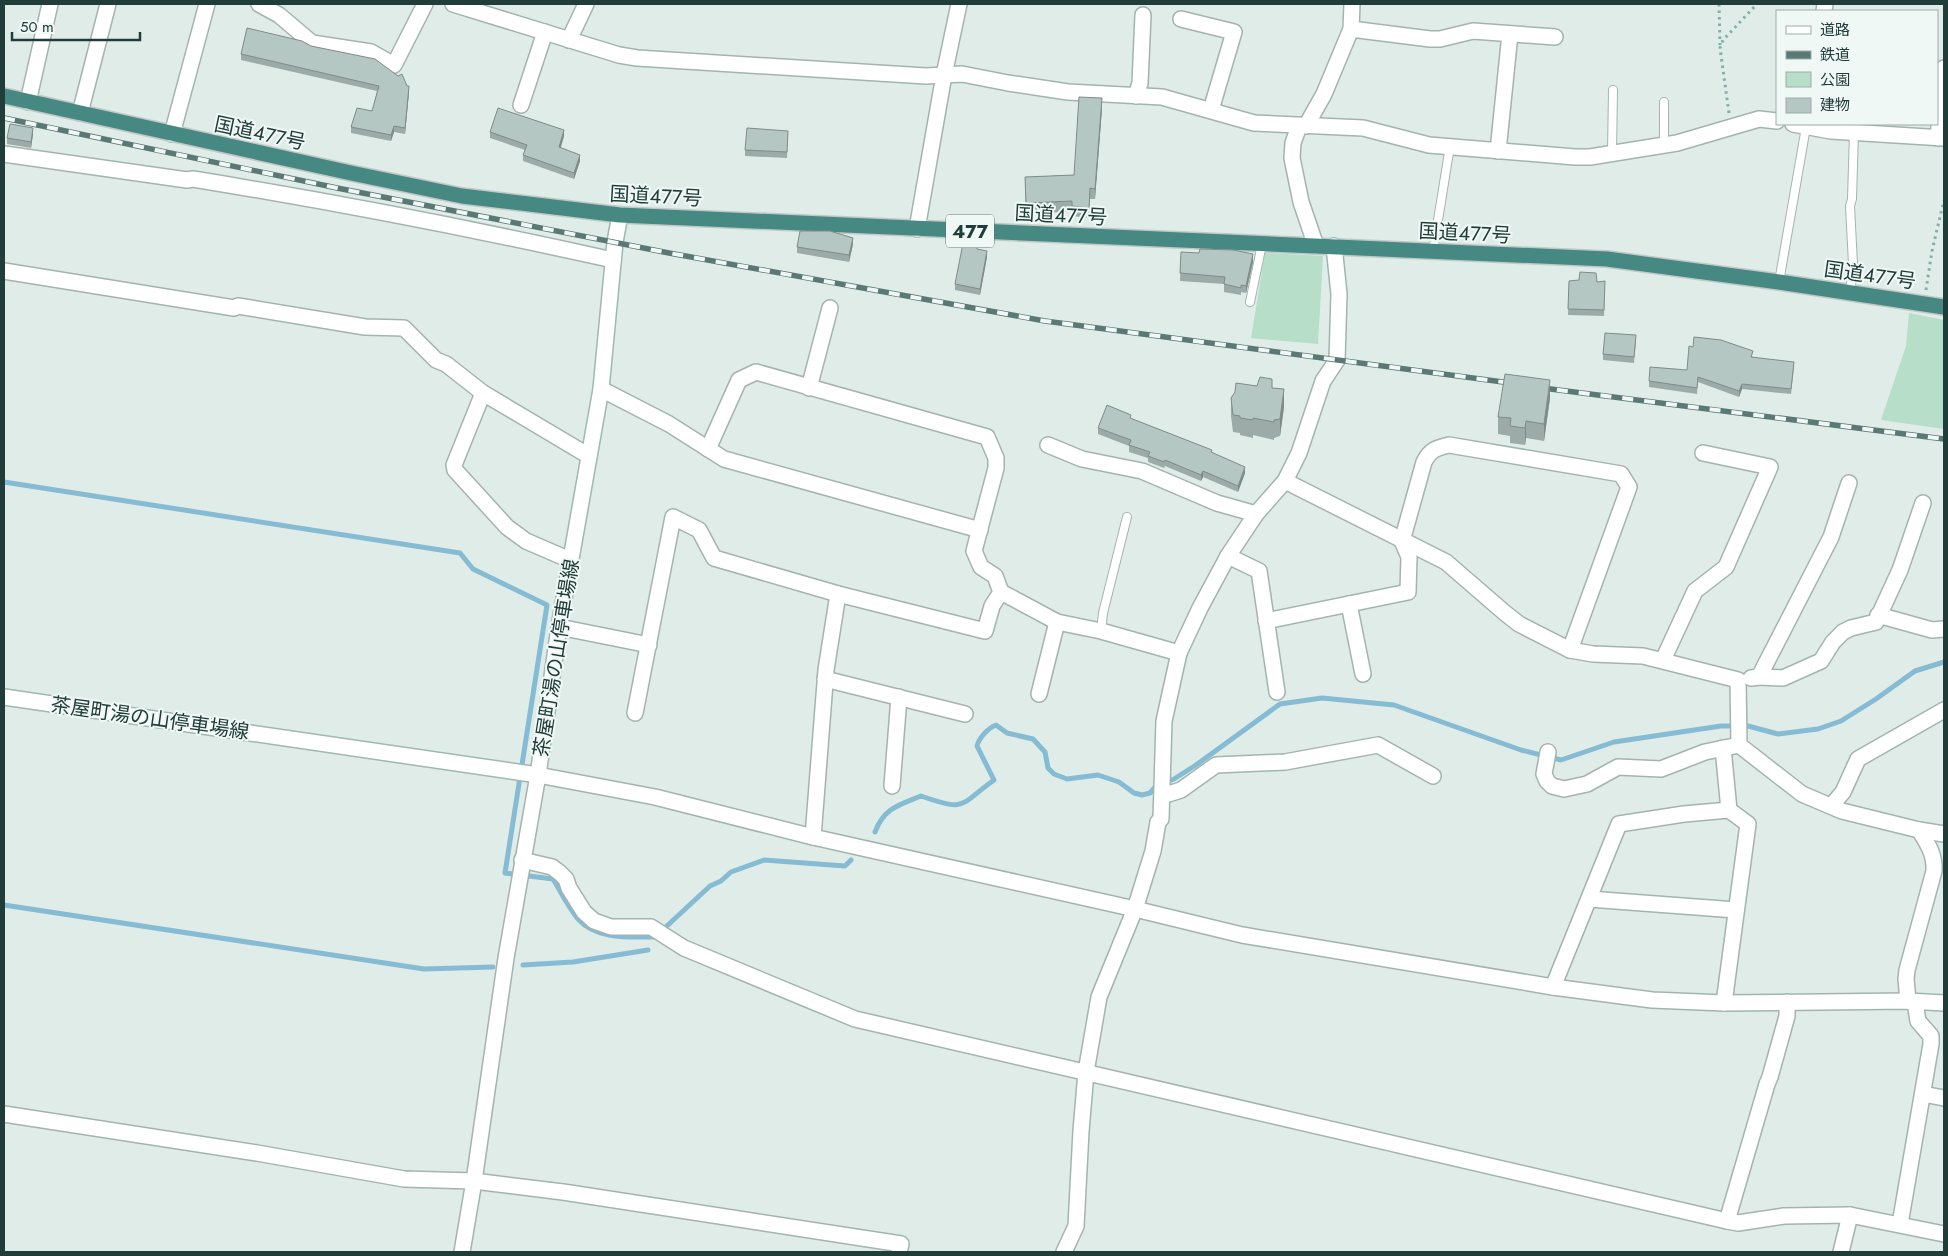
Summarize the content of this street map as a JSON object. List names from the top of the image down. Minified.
{"streets":{"highway":["国道477号","477"],"street":["茶屋町湯の山停車場線"]},"crossings":[["国道477号","茶屋町湯の山停車場線"]],"legend":["道路","鉄道","公園","建物"],"scale_bar":"50 m"}
